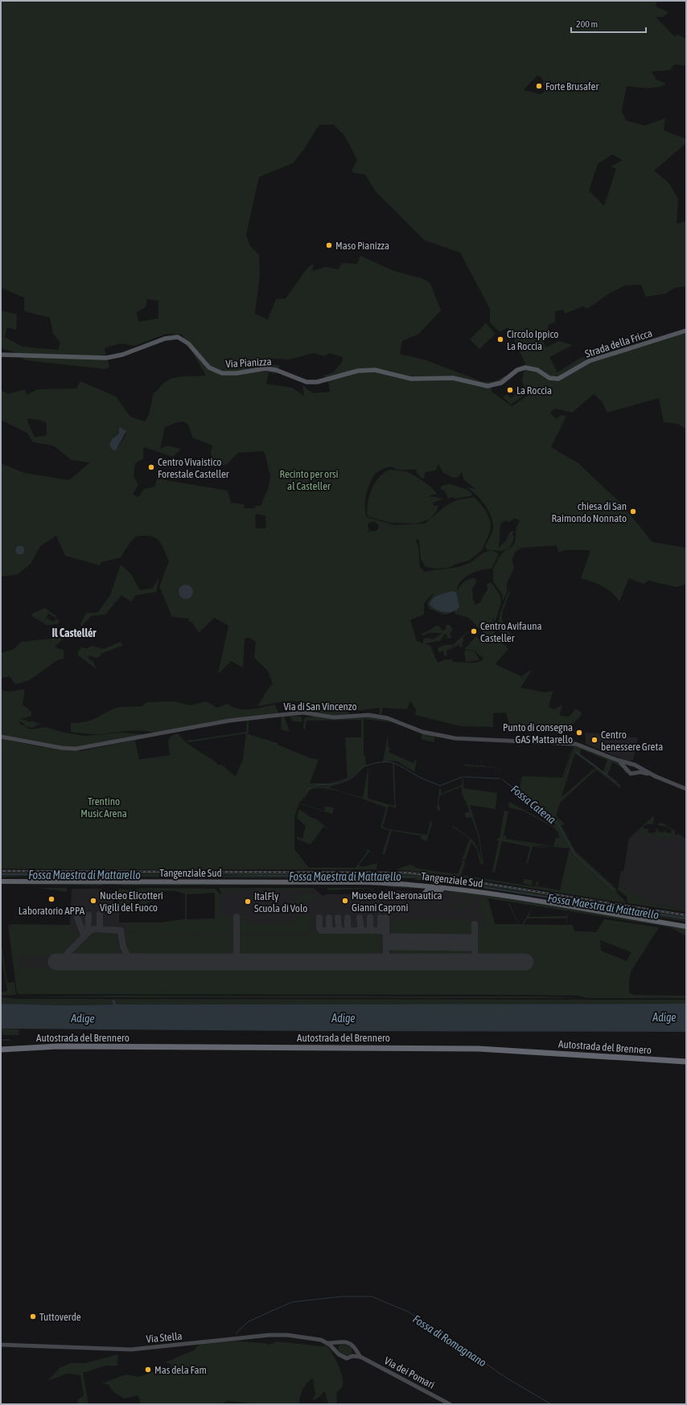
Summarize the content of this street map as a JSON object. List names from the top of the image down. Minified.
{"streets":{"highway":["Tangenziale Sud","Autostrada del Brennero"],"main road":["Strada della Fricca","Via Pianizza","Via di San Vincenzo","Via Stella","Via dei Pomari"]},"crossings":[["Strada della Fricca","Via Pianizza"],["Via Stella","Via dei Pomari"]],"districts":["Il Castellér"],"water":["Fossa Catena","Fossa Maestra di Mattarello","Adige","Fossa di Romagnano"],"parks":["Recinto per orsi al Casteller","Trentino Music Arena"],"places":["Forte Brusafer","Maso Pianizza","Circolo Ippico La Roccia","La Roccia","Centro Vivaistico Forestale Casteller","chiesa di San Raimondo Nonnato","Centro Avifauna Casteller","Punto di consegna GAS Mattarello","Centro benessere Greta","Laboratorio APPA","Nucleo Elicotteri Vigili del Fuoco","Museo dell'aeronautica Gianni Caproni","ItalFly Scuola di Volo","Tuttoverde","Mas dela Fam"],"scale_bar":"200 m"}
